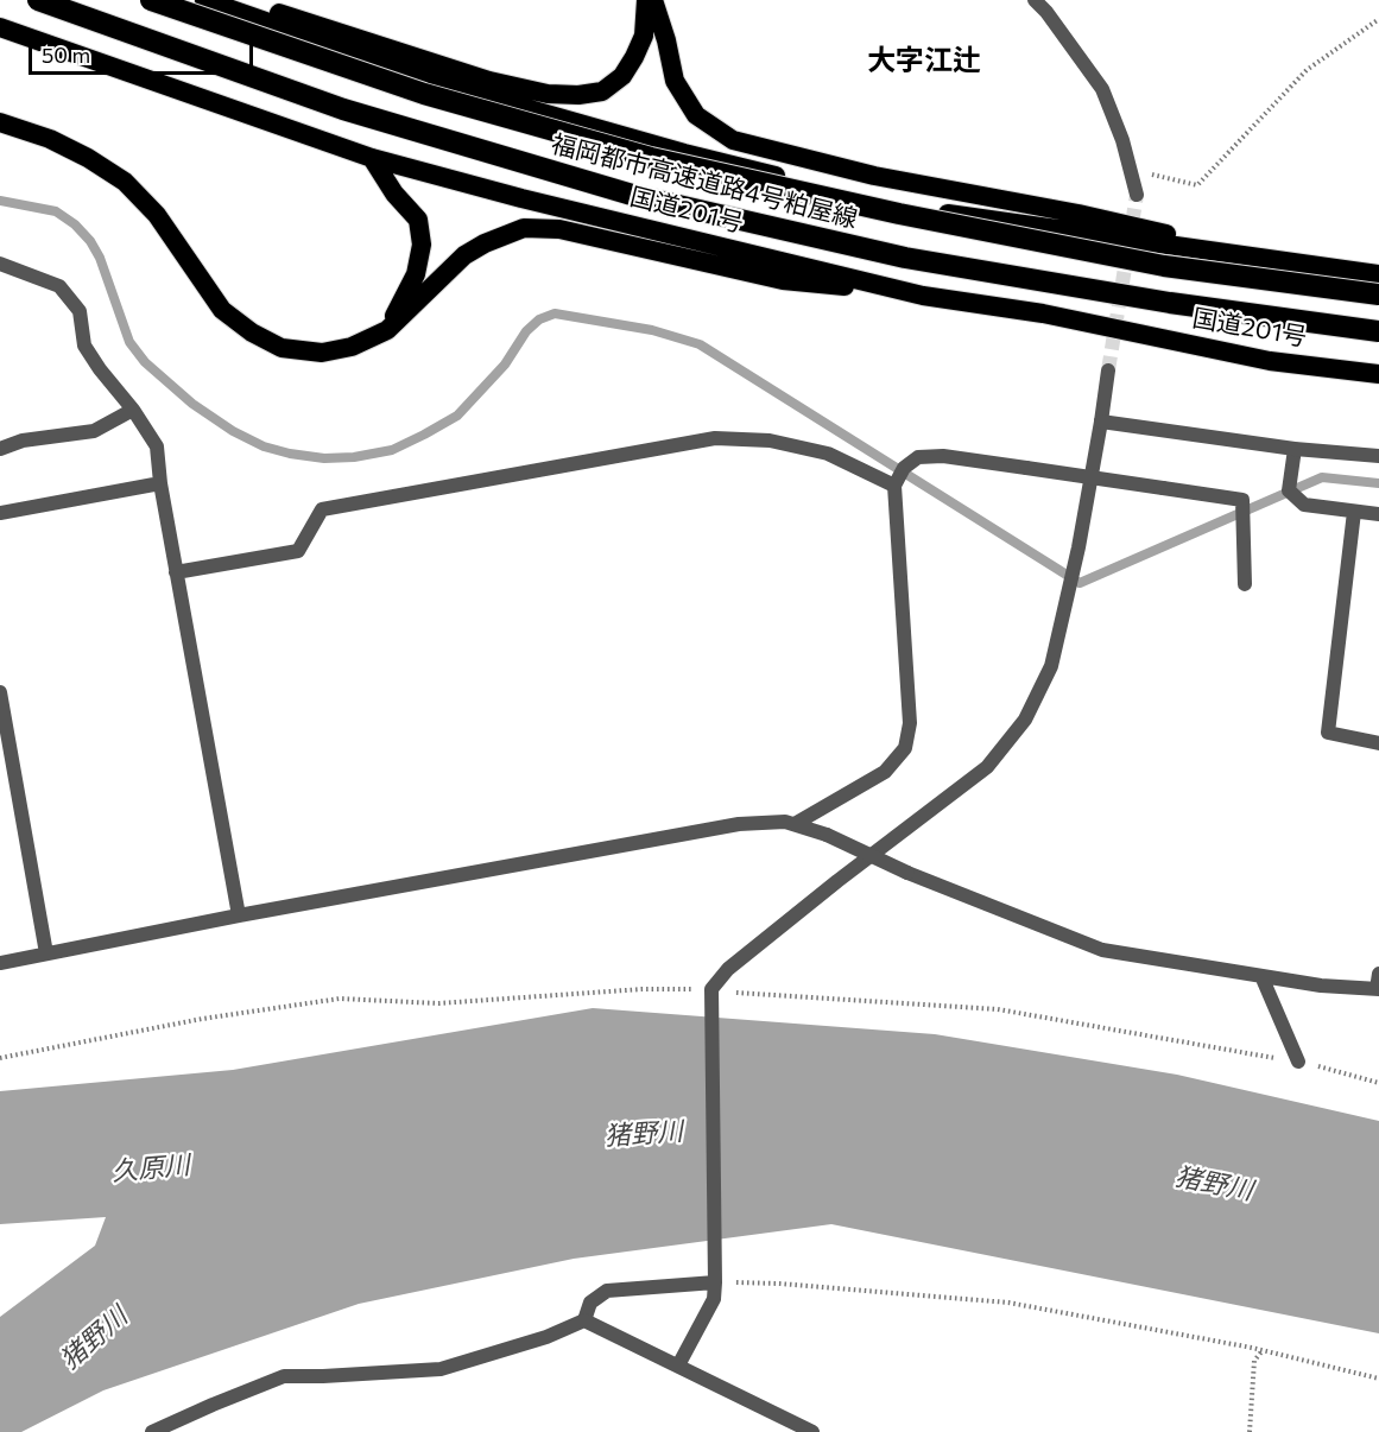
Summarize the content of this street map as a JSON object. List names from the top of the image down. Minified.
{"streets":{"highway":["福岡都市高速道路4号粕屋線","国道201号"]},"districts":["大字江辻"],"water":["猪野川","久原川"],"scale_bar":"50 m"}
